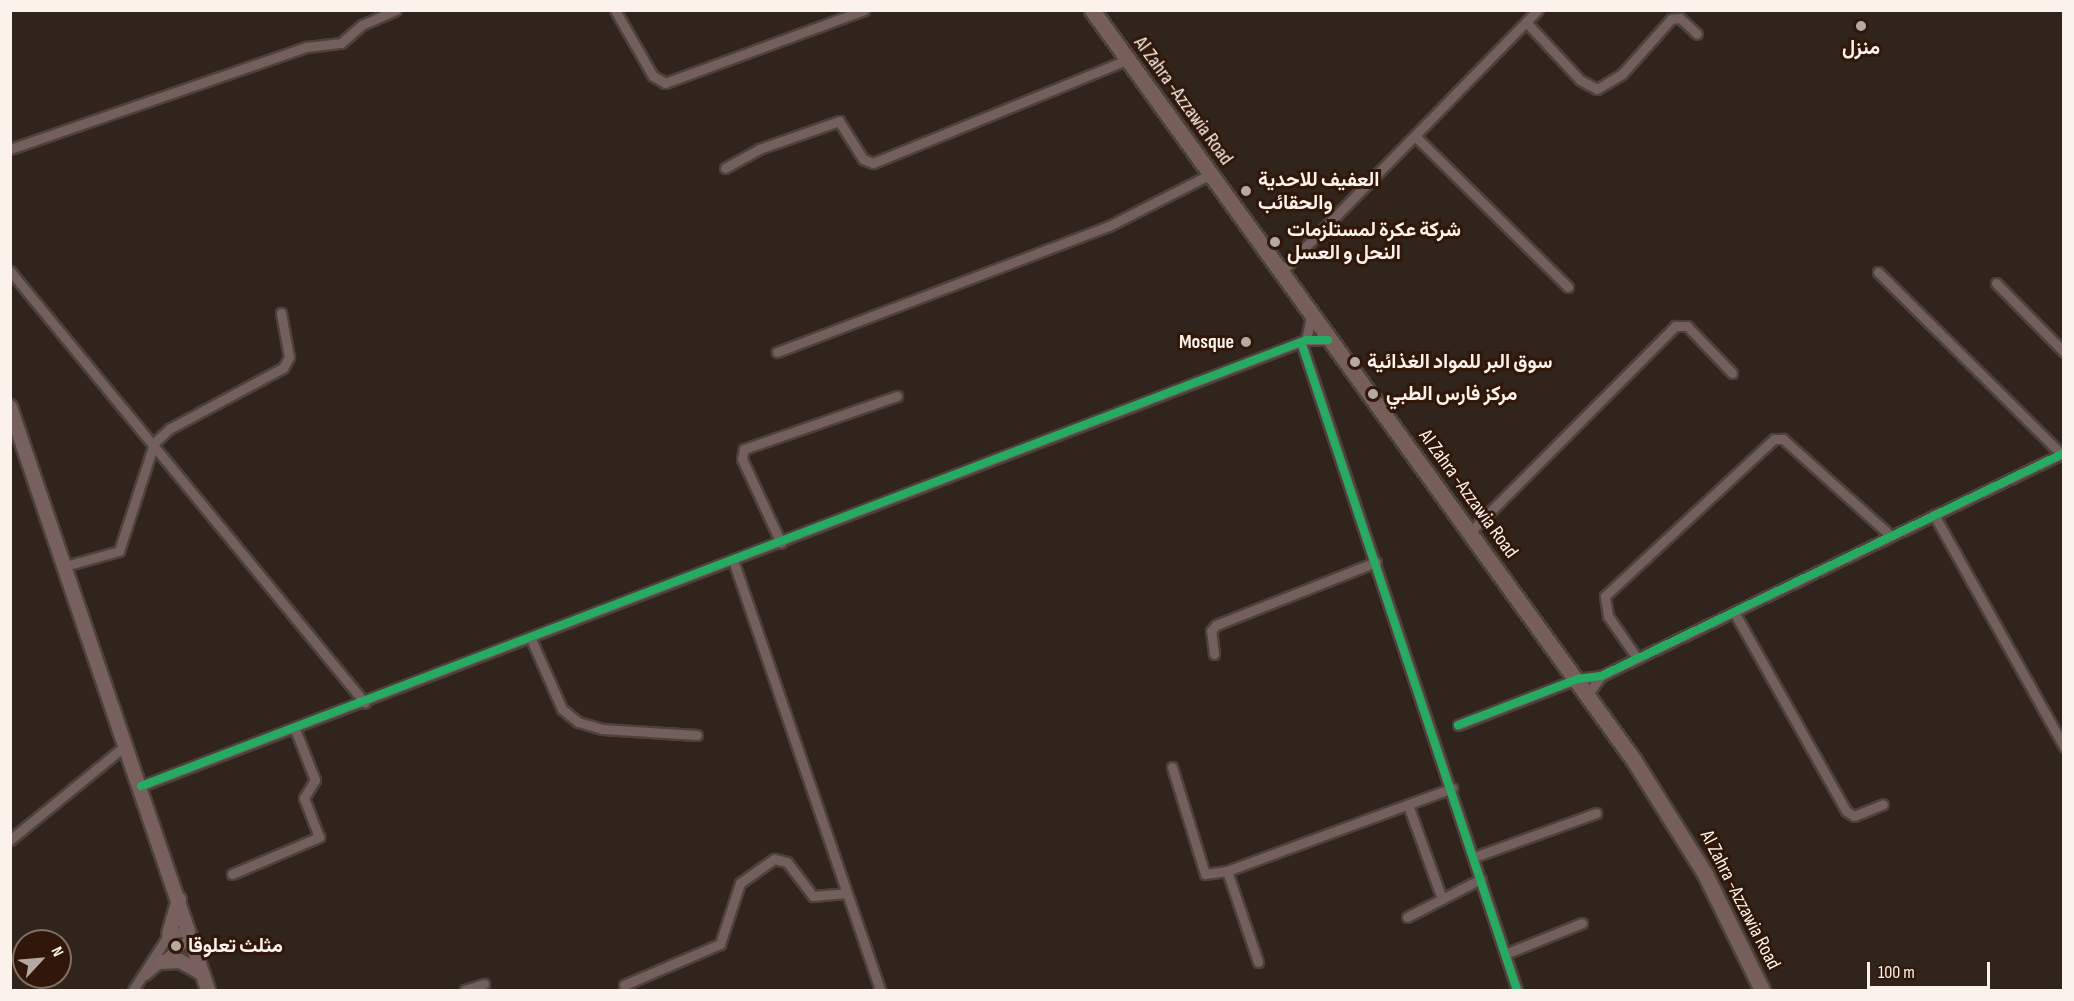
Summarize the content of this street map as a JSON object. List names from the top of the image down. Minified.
{"streets":{"main road":["Al Zahra -Azzawia Road"]},"places":["منزل","العفيف للاحدية والحقائب","شركة عكرة لمستلزمات النحل و العسل","Mosque","سوق البر للمواد الغذائية","مركز فارس الطبي","مثلث تعلوقا"],"scale_bar":"100 m","north":"top right"}
